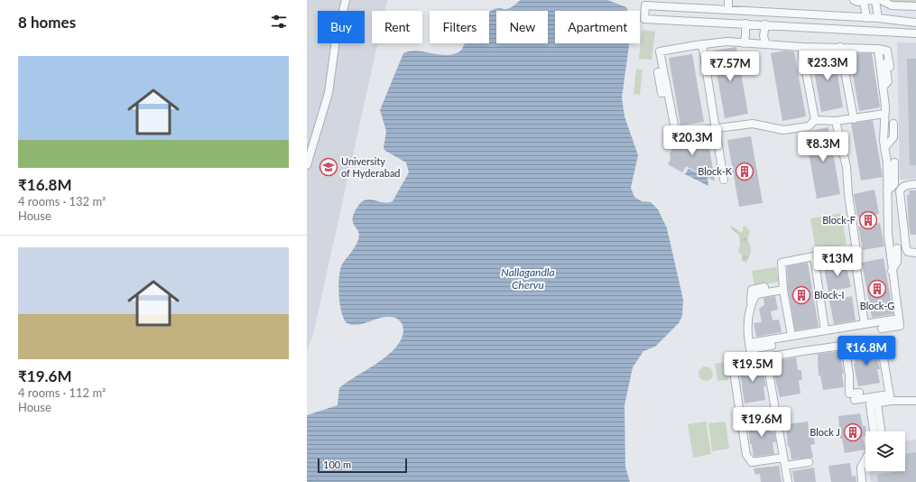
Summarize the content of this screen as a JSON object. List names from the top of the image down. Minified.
{"water":["Nallagandla Chervu"],"places":{"school or university":["University of Hyderabad"],"building":["Block-K","Block-F","Block-G","Block-I","Block J"]},"scale_bar":"100 m","page":{"heading":"8 homes","chip":["Buy","Rent","Filters","New","Apartment"],"list":[{"name":"₹16.8M","note":"4 rooms · 132 m² · House"},{"name":"₹19.6M","note":"4 rooms · 112 m² · House"}],"price":["₹23.3M","₹7.57M","₹20.3M","₹8.3M","₹13M","₹16.8M","₹19.5M","₹19.6M"],"scale":"100 m"}}
